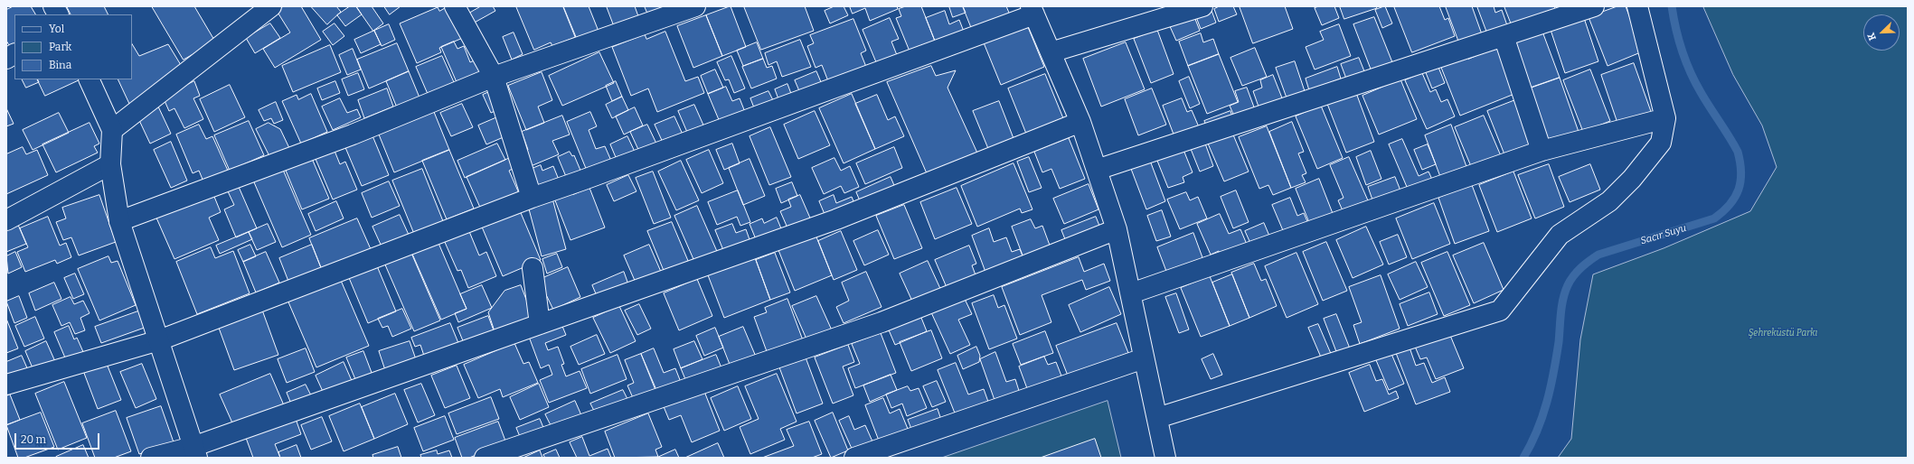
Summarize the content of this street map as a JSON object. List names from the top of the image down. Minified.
{"water":["Sacır Suyu"],"parks":["Şehreküstü Parkı"],"legend":["Yol","Park","Bina"],"scale_bar":"20 m","north":"bottom left"}
